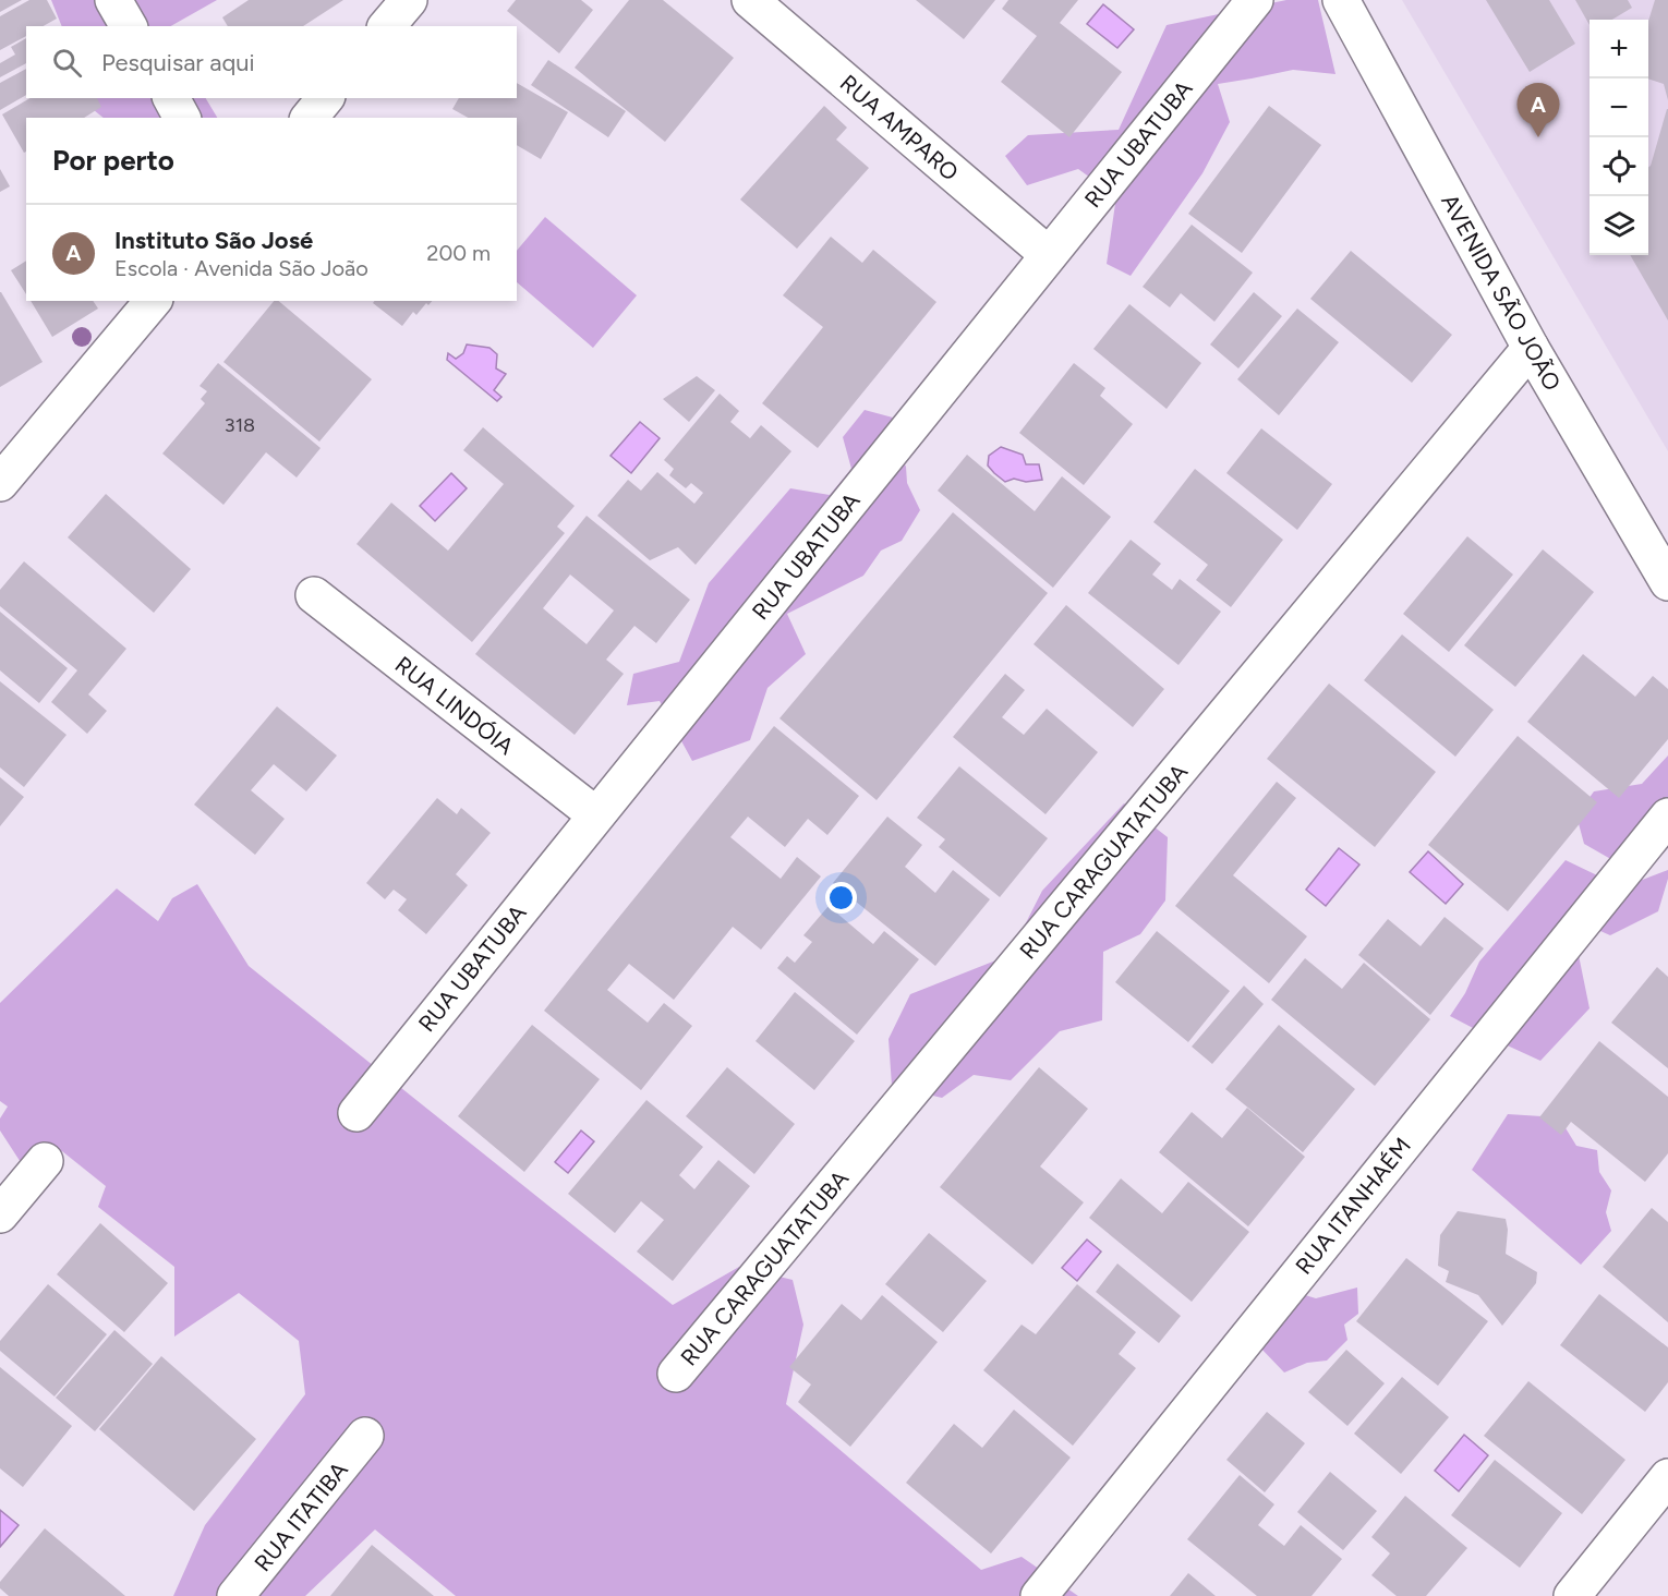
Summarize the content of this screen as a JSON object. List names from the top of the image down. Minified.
{"streets":{"street":["RUA AMPARO","RUA UBATUBA","AVENIDA SÃO JOÃO","RUA LINDÓIA","RUA CARAGUATATUBA","RUA ITANHAÉM","RUA ITATIBA"]},"crossings":[["RUA AMPARO","RUA UBATUBA"],["RUA UBATUBA","RUA LINDÓIA"],["AVENIDA SÃO JOÃO","RUA CARAGUATATUBA"]],"house_numbers":["318"],"page":{"map_buttons":["+","−"],"search":"Pesquisar aqui","pins":"A","heading":"Por perto","list":[{"mark":"A","name":"Instituto São José","note":"Escola · Avenida São João","value":"200 m"}]}}
